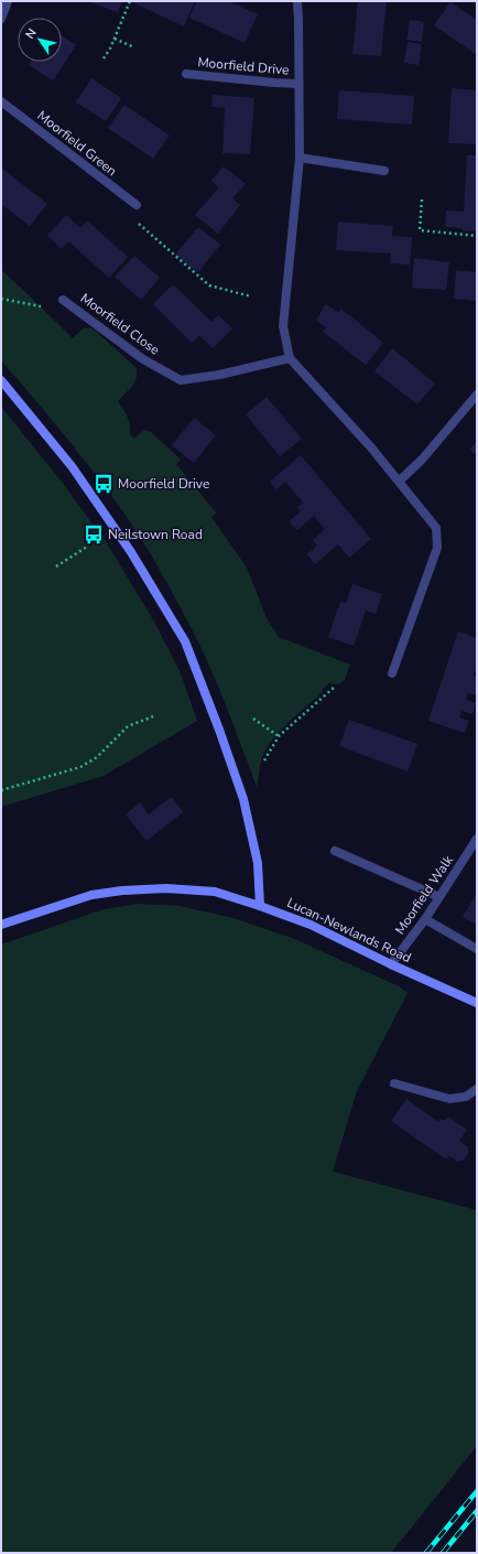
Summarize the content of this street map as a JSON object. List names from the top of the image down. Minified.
{"streets":{"street":["Moorfield Drive","Moorfield Green","Moorfield Close","Moorfield Walk","Lucan-Newlands Road"]},"crossings":[["Moorfield Drive","Moorfield Close"],["Moorfield Walk","Lucan-Newlands Road"]],"places":{"bus stop":["Moorfield Drive","Neilstown Road"]},"north":"top left"}
